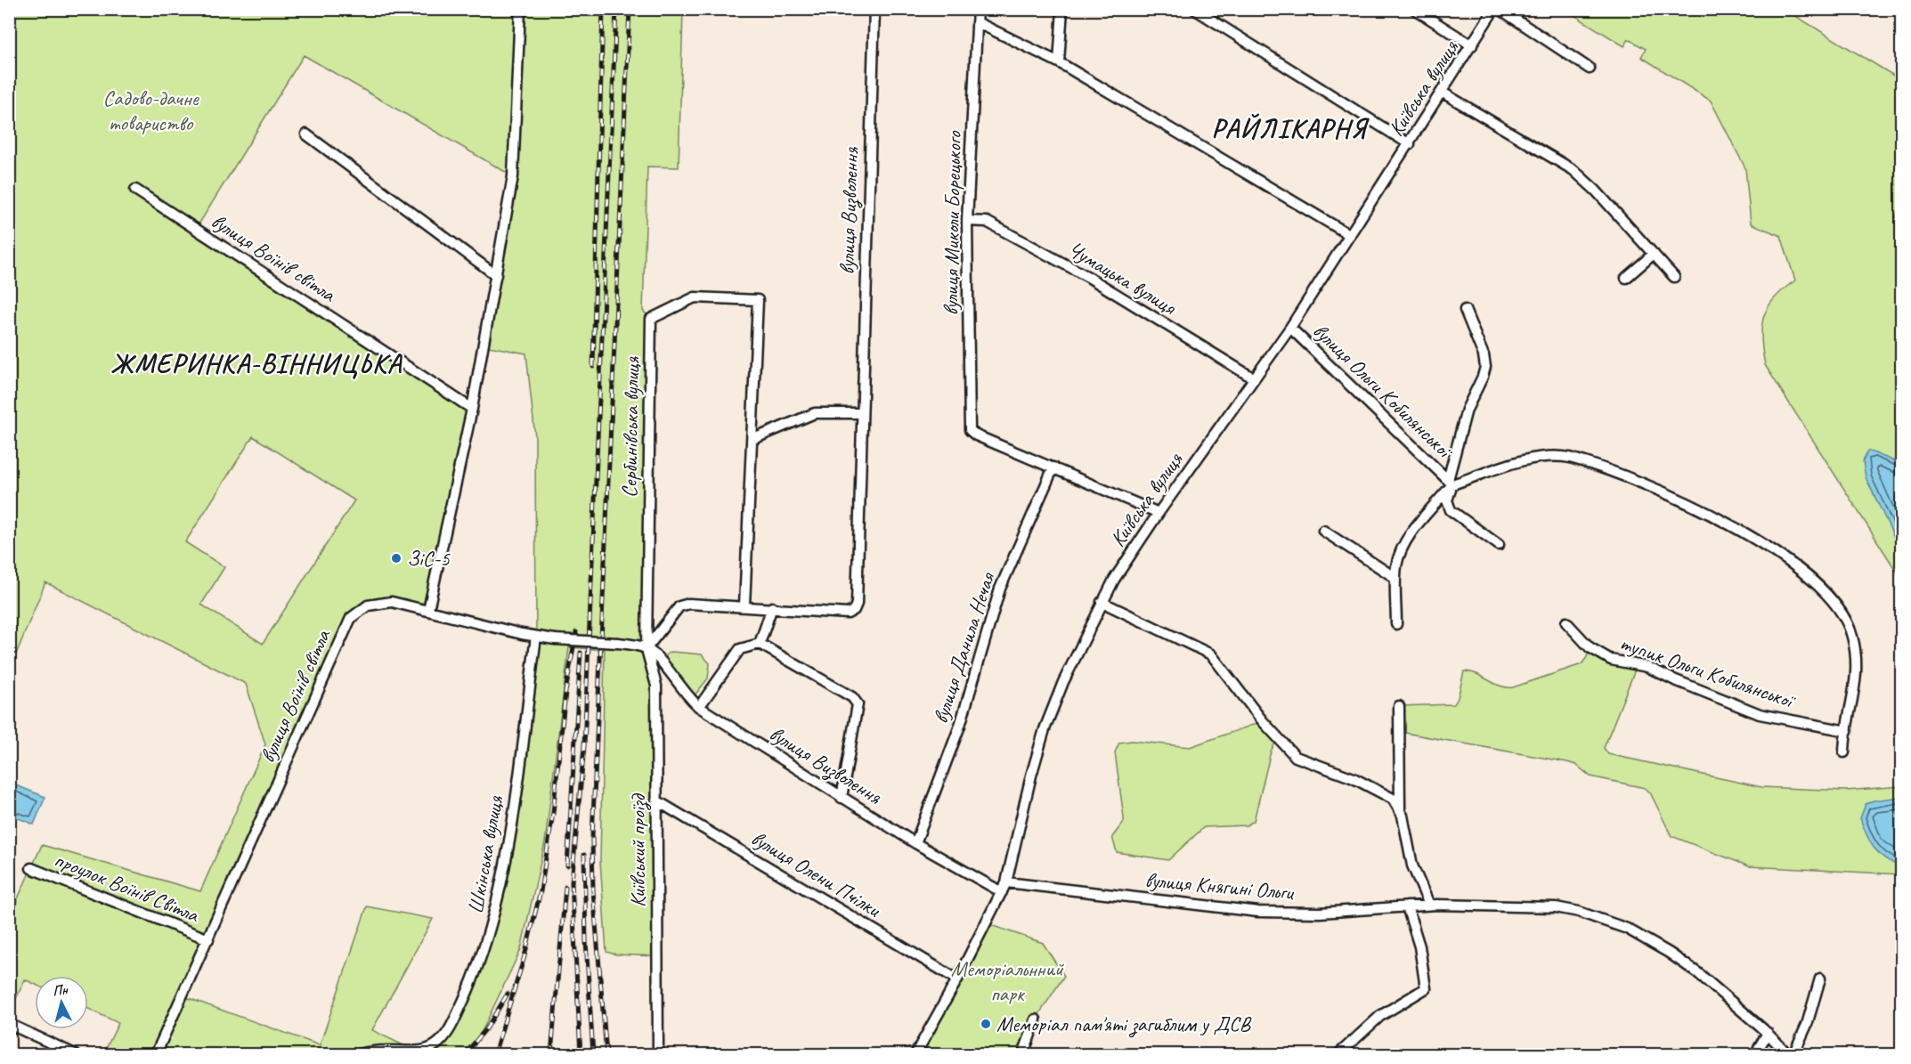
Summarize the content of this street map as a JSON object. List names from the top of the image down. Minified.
{"streets":{"street":["Київська вулиця","вулиця Визволення","вулиця Миколи Борецького","вулиця Воїнів світла","Чумацька вулиця","вулиця Ольги Кобилянської","Сербинівська вулиця","вулиця Данила Нечая","тупик Ольги Кобилянської","Київський проїзд","Шкінська вулиця","вулиця Олени Пчілки","вулиця Княгині Ольги","проулок Воїнів Світла"]},"crossings":[["Київська вулиця","вулиця Визволення"],["Київська вулиця","Чумацька вулиця"],["Київська вулиця","вулиця Ольги Кобилянської"],["Київська вулиця","вулиця Олени Пчілки"],["Київська вулиця","вулиця Княгині Ольги"],["вулиця Визволення","Сербинівська вулиця"],["вулиця Визволення","вулиця Данила Нечая"],["вулиця Визволення","Київський проїзд"],["вулиця Миколи Борецького","Чумацька вулиця"],["вулиця Миколи Борецького","вулиця Данила Нечая"],["вулиця Воїнів світла","проулок Воїнів Світла"],["вулиця Ольги Кобилянської","тупик Ольги Кобилянської"],["Сербинівська вулиця","Київський проїзд"],["Київський проїзд","вулиця Олени Пчілки"]],"districts":["РАЙЛІКАРНЯ","ЖМЕРИНКА-ВІННИЦЬКА"],"parks":["Садово-дачне товариство","Меморіальнний парк"],"places":["ЗіС-5","Меморіал пам'яті загиблим у ДСВ"],"north":"top"}
